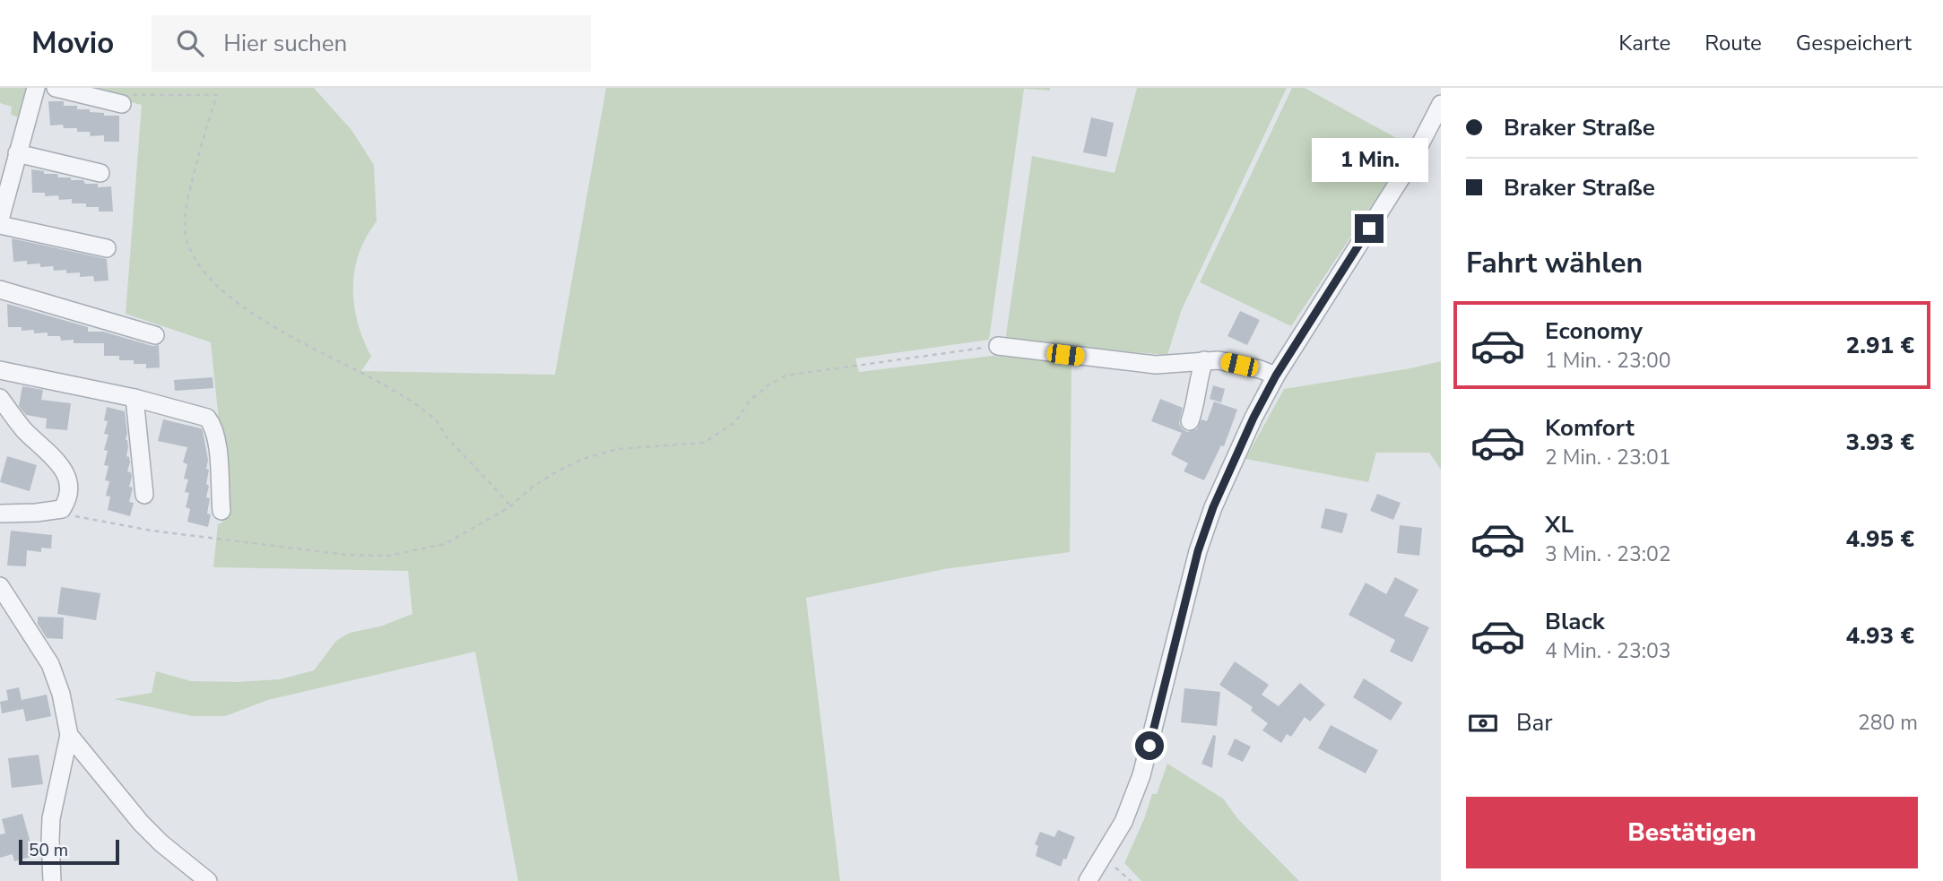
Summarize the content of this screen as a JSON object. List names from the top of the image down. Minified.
{"scale_bar":"50 m","page":{"header":"Movio","search":"Hier suchen","nav":["Karte","Route","Gespeichert"],"banner":["Braker Straße","Braker Straße"],"bubble":"1 Min.","heading":"Fahrt wählen","list":[{"name":"Economy","note":"1 Min. · 23:00","value":"2.91 €"},{"name":"Komfort","note":"2 Min. · 23:01","value":"3.93 €"},{"name":"XL","note":"3 Min. · 23:02","value":"4.95 €"},{"name":"Black","note":"4 Min. · 23:03","value":"4.93 €"}],"pay":["Bar","280 m"],"buttons":"Bestätigen","scale":"50 m"}}
